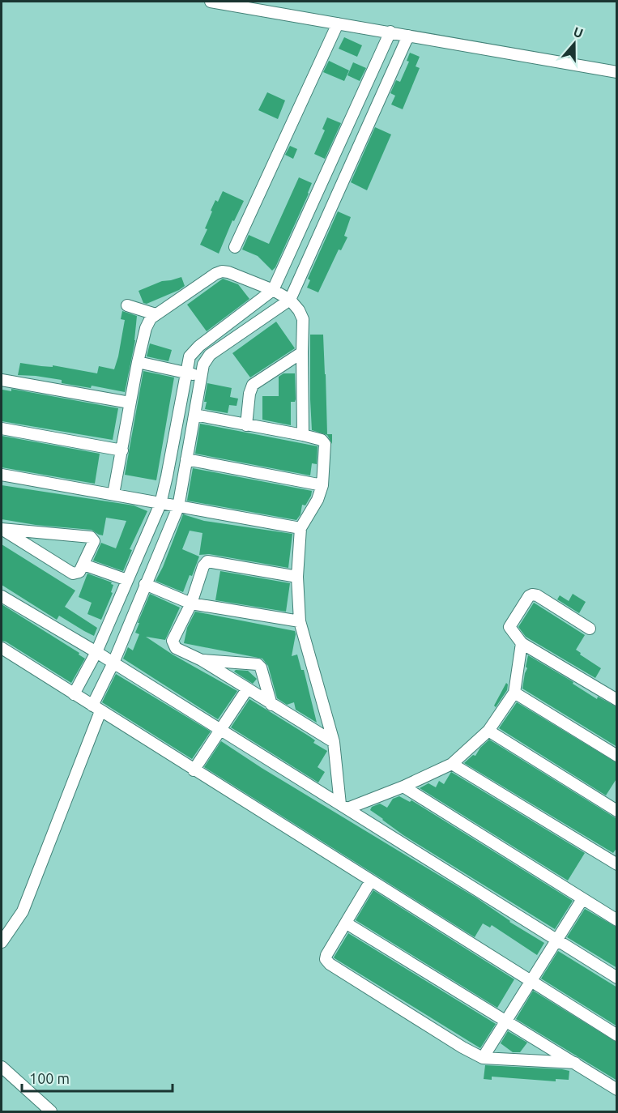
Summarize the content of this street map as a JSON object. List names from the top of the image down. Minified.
{"scale_bar":"100 m","north":"top"}
